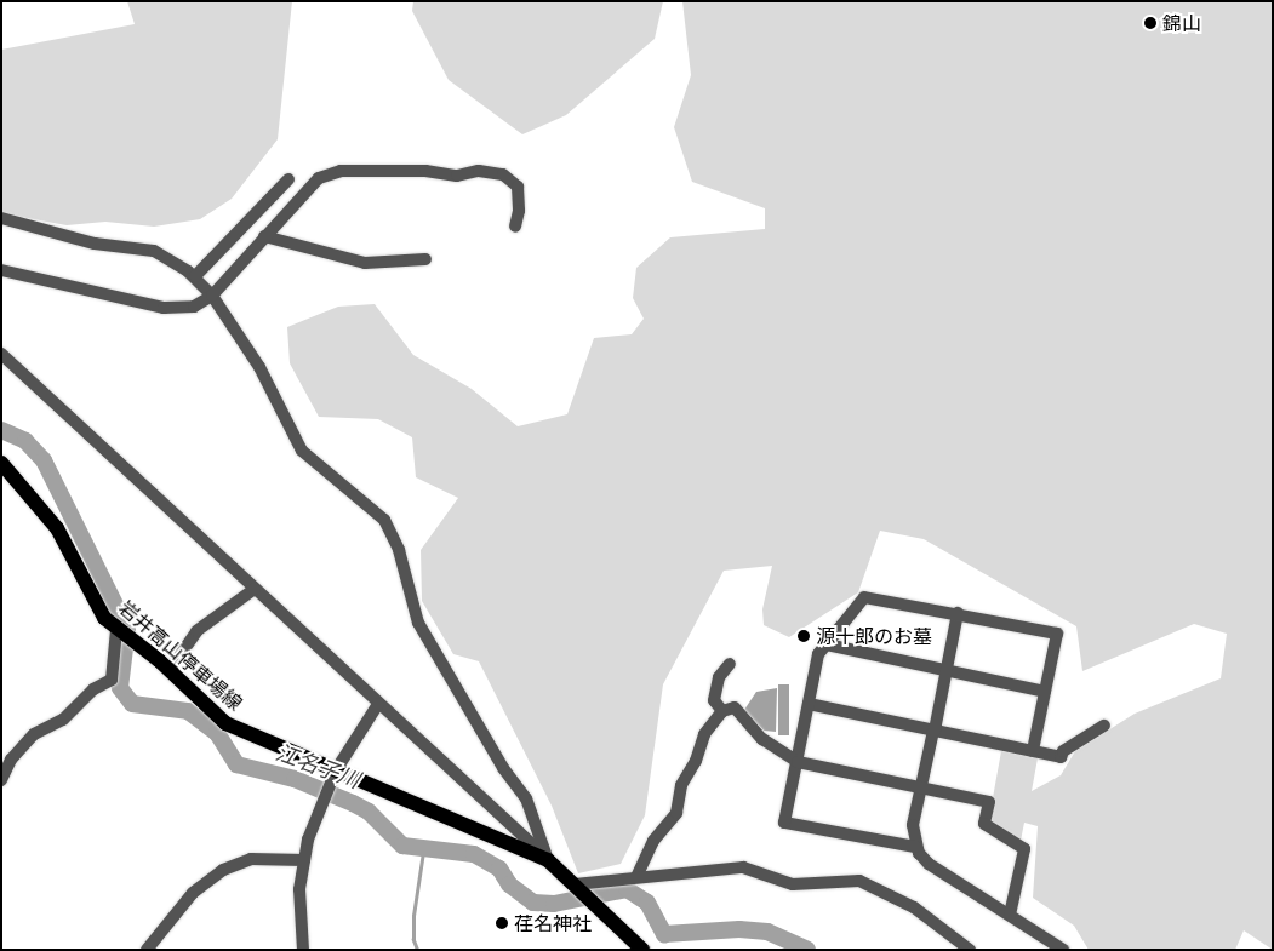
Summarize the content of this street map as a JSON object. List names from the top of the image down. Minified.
{"streets":{"main road":["岩井高山停車場線"]},"water":["江名子川"],"places":["錦山","源十郎のお墓","荏名神社"]}
